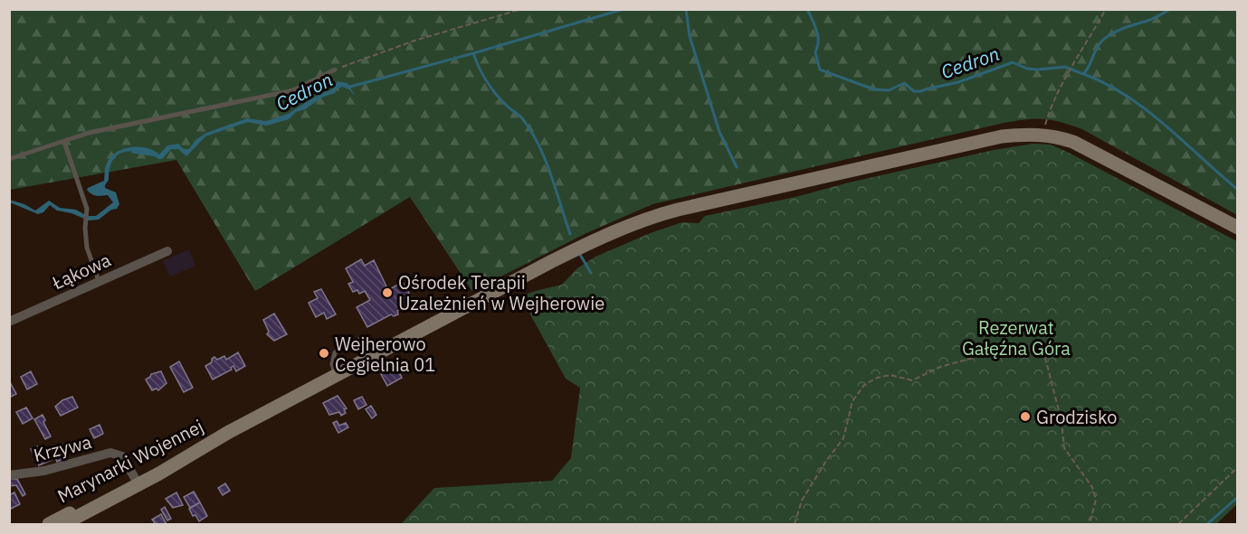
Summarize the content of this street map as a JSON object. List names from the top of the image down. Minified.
{"streets":{"main road":["Marynarki Wojennej"],"street":["Łąkowa","Krzywa"]},"crossings":[["Krzywa","Marynarki Wojennej"]],"water":["Cedron"],"parks":["Rezerwat Gałęźna Góra"],"places":["Ośrodek Terapii Uzależnień w Wejherowie","Wejherowo Cegielnia 01","Grodzisko"]}
